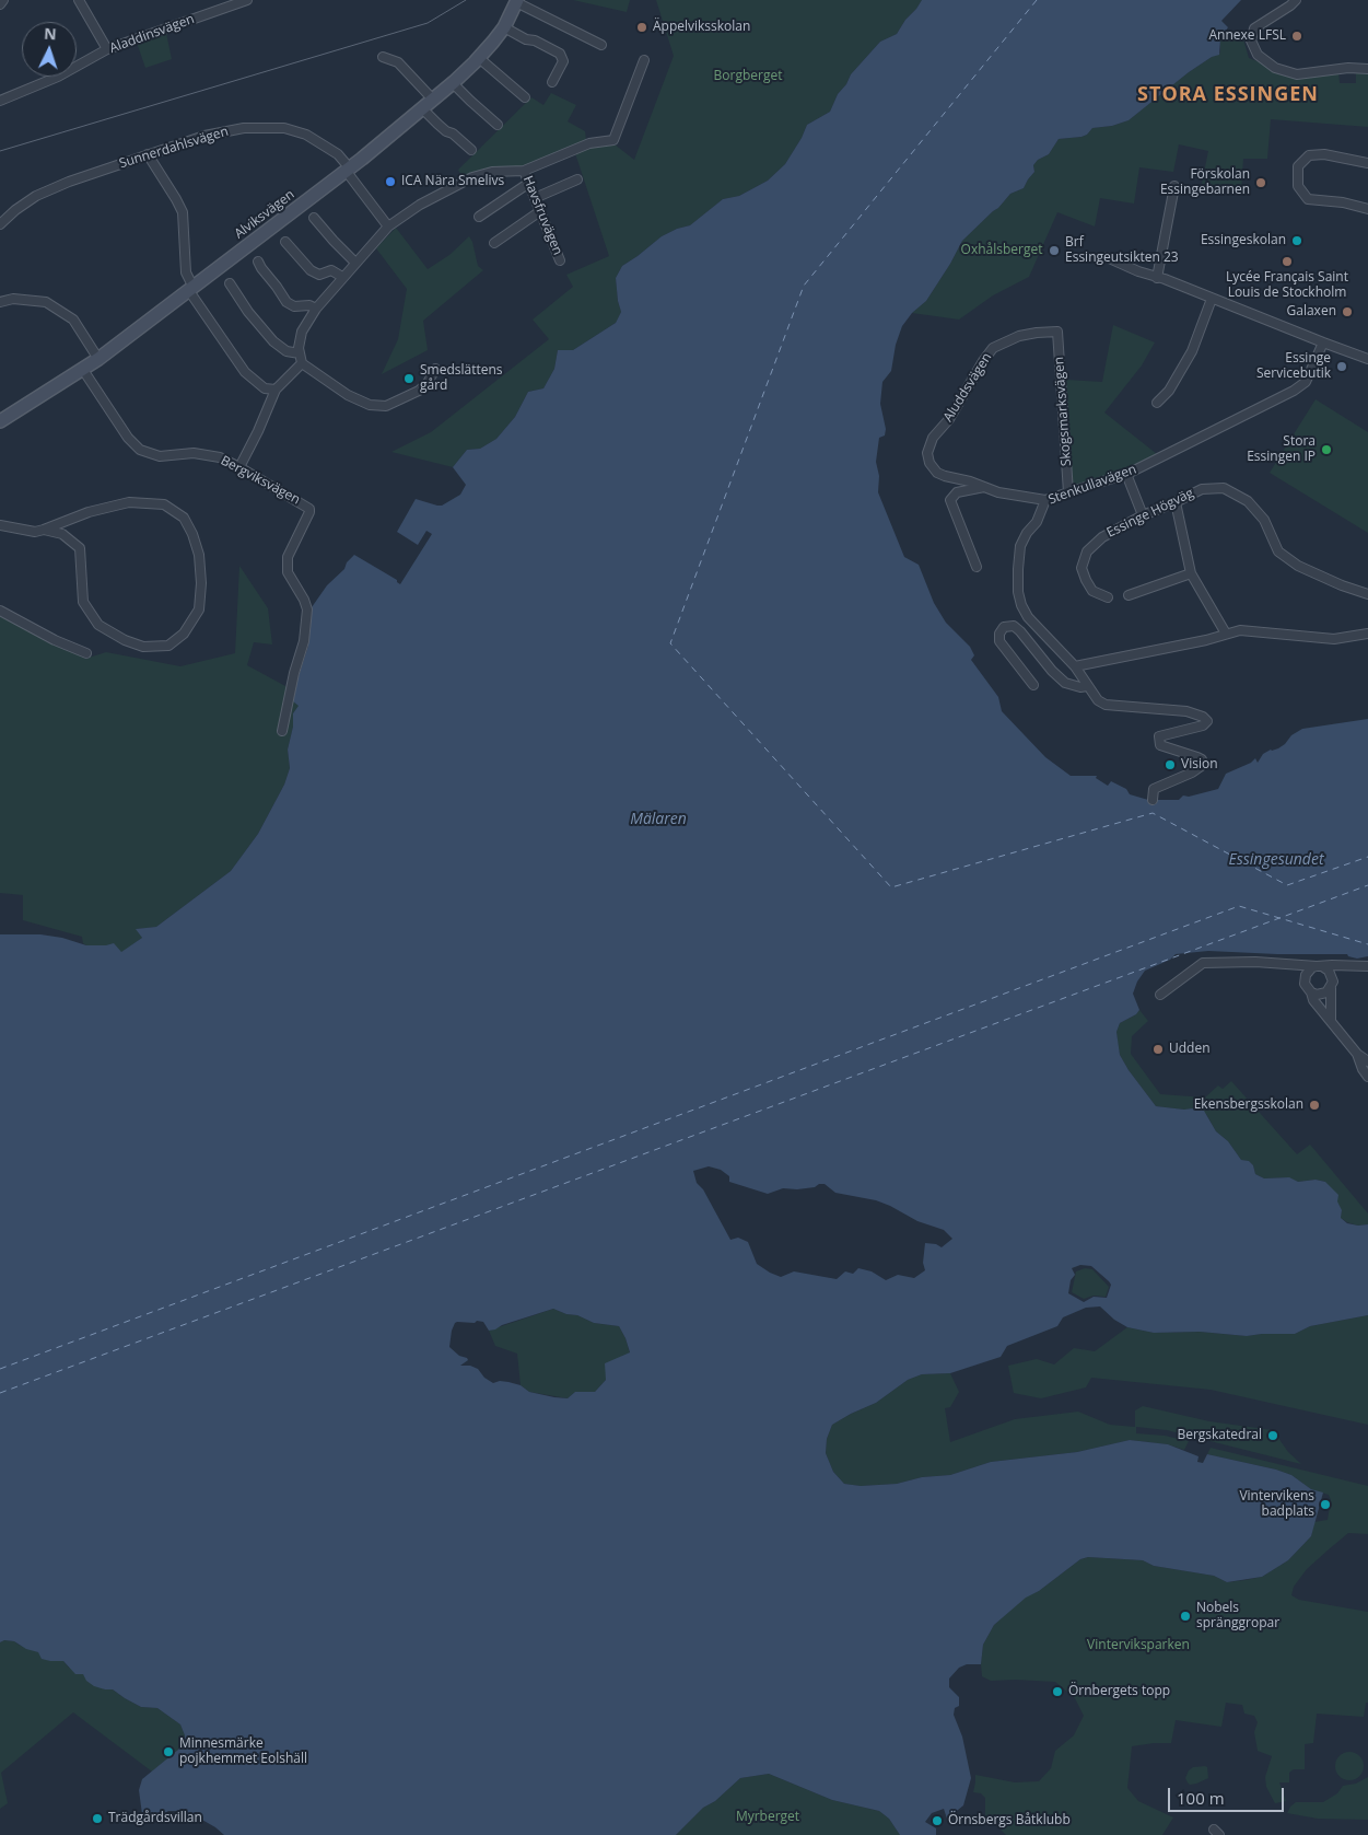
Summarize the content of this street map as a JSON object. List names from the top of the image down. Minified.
{"streets":{"street":["Aladdinsvägen","Sunnerdahlsvägen","Alviksvägen","Havsfruvägen","Aluddsvägen","Skogsmarksvägen","Bergviksvägen","Stenkullavägen","Essinge Högväg"]},"crossings":[["Sunnerdahlsvägen","Alviksvägen"],["Alviksvägen","Bergviksvägen"],["Aluddsvägen","Skogsmarksvägen"],["Aluddsvägen","Stenkullavägen"],["Skogsmarksvägen","Stenkullavägen"]],"districts":["STORA ESSINGEN"],"water":["Mälaren","Essingesundet"],"parks":["Borgberget","Oxhålsberget","Vinterviksparken","Myrberget"],"places":["Äppelviksskolan","Annexe LFSL","ICA Nära Smelivs","Förskolan Essingebarnen","Essingeskolan","Brf Essingeutsikten 23","Lycée Français Saint Louis de Stockholm","Galaxen","Essinge Servicebutik","Smedslättens gård","Stora Essingen IP","Vision","Udden","Ekensbergsskolan","Bergskatedral","Vintervikens badplats","Nobels spränggropar","Örnbergets topp","Minnesmärke pojkhemmet Eolshäll","Trädgårdsvillan","Örnsbergs Båtklubb"],"scale_bar":"100 m","north":"top"}
